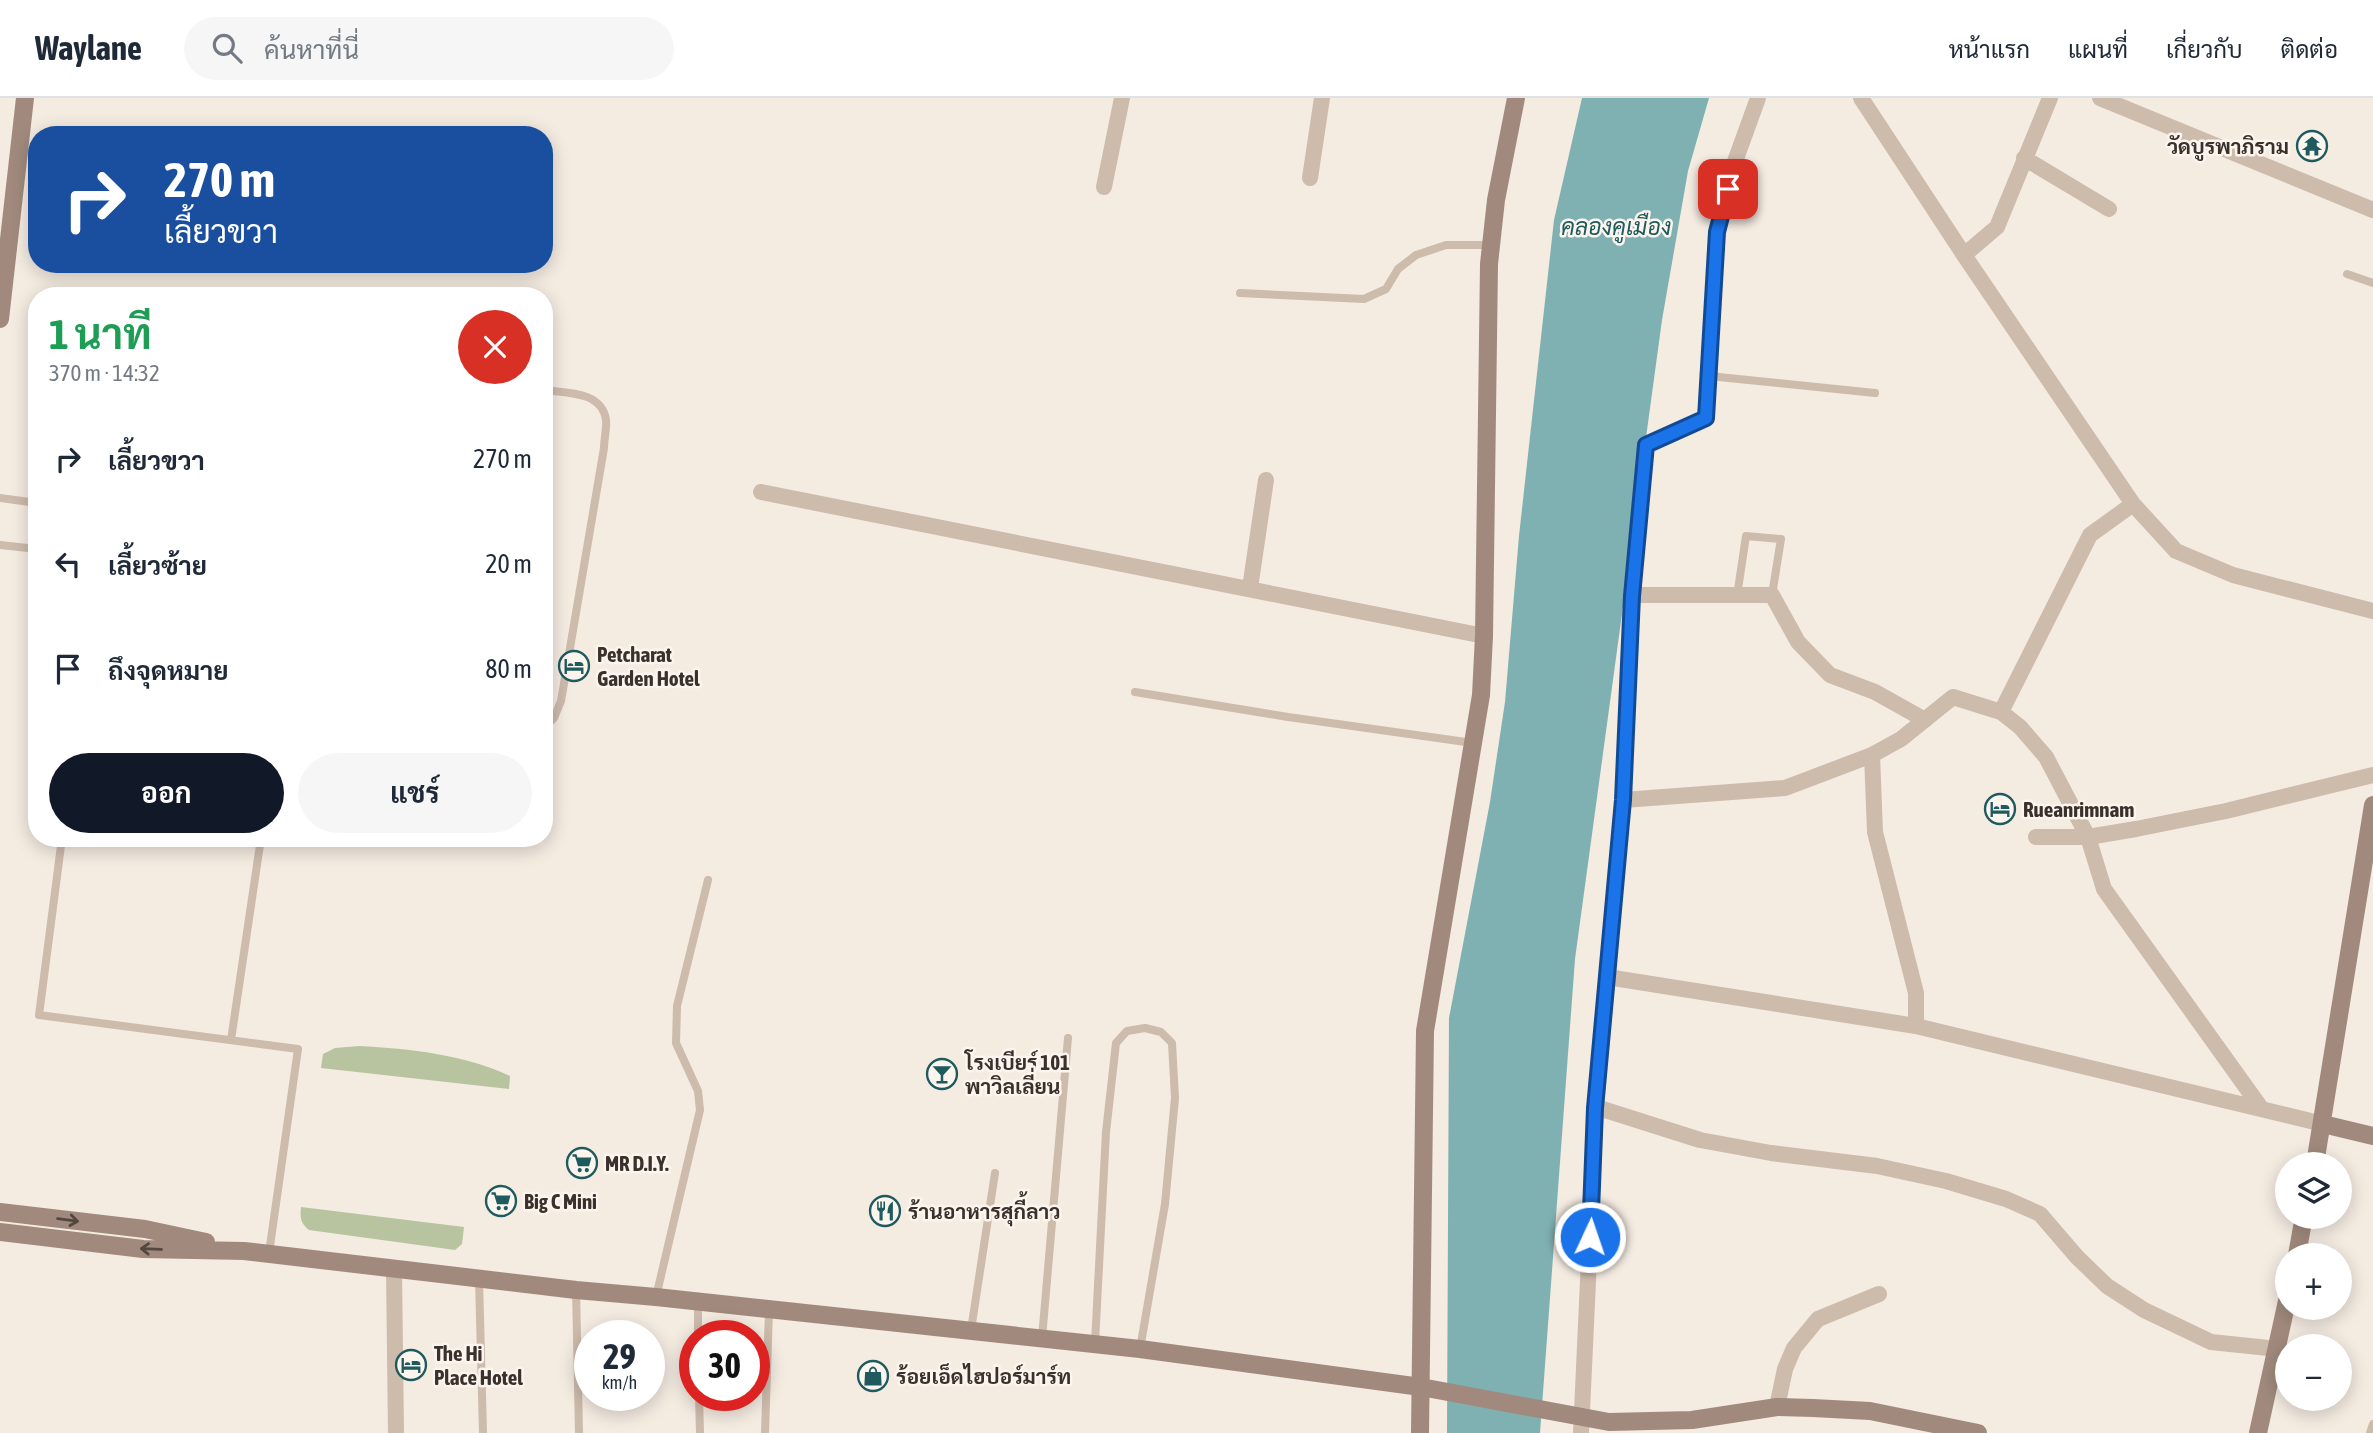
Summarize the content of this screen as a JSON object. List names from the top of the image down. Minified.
{"water":["คลองคูเมือง"],"places":{"temple":["วัดบูรพาภิราม"],"hotel":["Petcharat Garden Hotel","Rueanrimnam","The Hi Place Hotel"],"bar":["โรงเบียร์ 101 พาวิลเลี่ยน"],"supermarket":["MR D.I.Y.","Big C Mini"],"restaurant":["ร้านอาหารสุกี้ลาว"],"shop":["ร้อยเอ็ดไฮปอร์มาร์ท"]},"page":{"header":"Waylane","search":"ค้นหาที่นี่","nav":["หน้าแรก","แผนที่","เกี่ยวกับ","ติดต่อ"],"turn":["270 m","เลี้ยวขวา"],"heading":["1 นาที","370 m · 14:32"],"list":[{"name":"เลี้ยวขวา","value":"270 m"},{"name":"เลี้ยวซ้าย","value":"20 m"},{"name":"ถึงจุดหมาย","value":"80 m"}],"buttons":["ออก","แชร์"],"map_buttons":["+","−"],"speed":"29 km/h","limit":"30"}}
